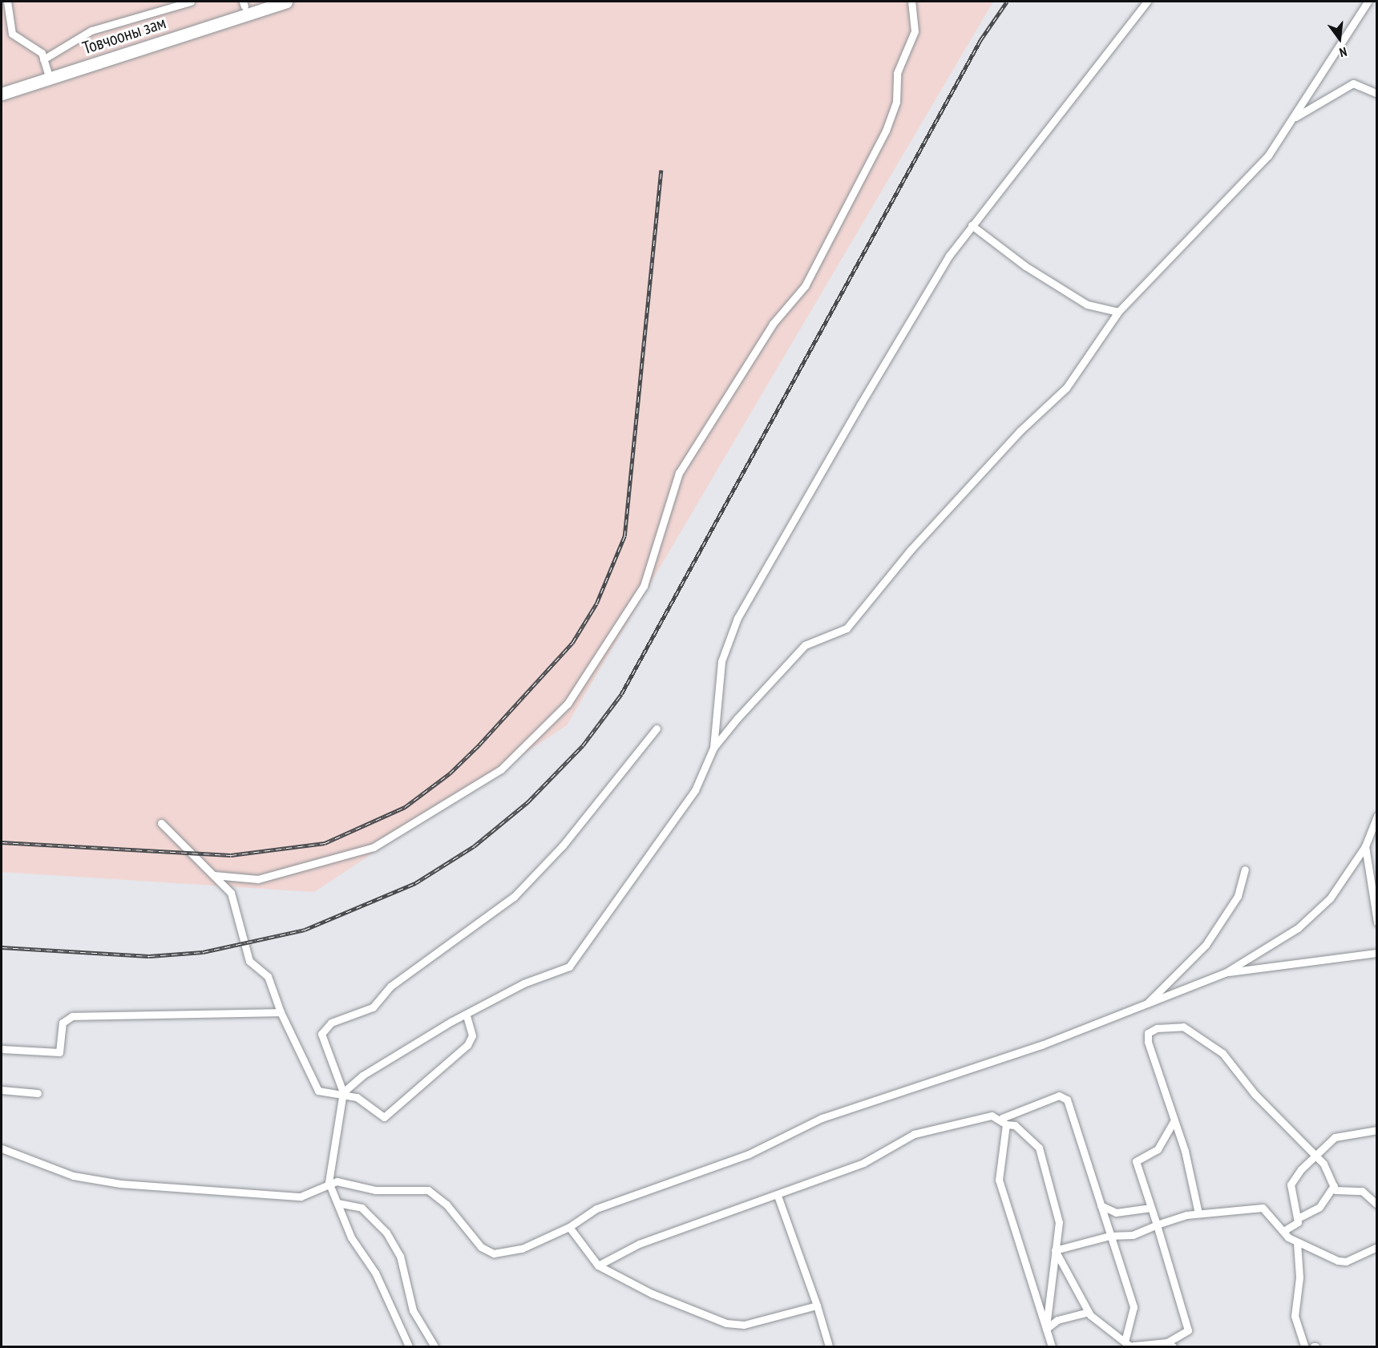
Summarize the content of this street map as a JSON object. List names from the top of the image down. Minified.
{"streets":{"highway":["Товчооны зам"]},"north":"bottom"}
